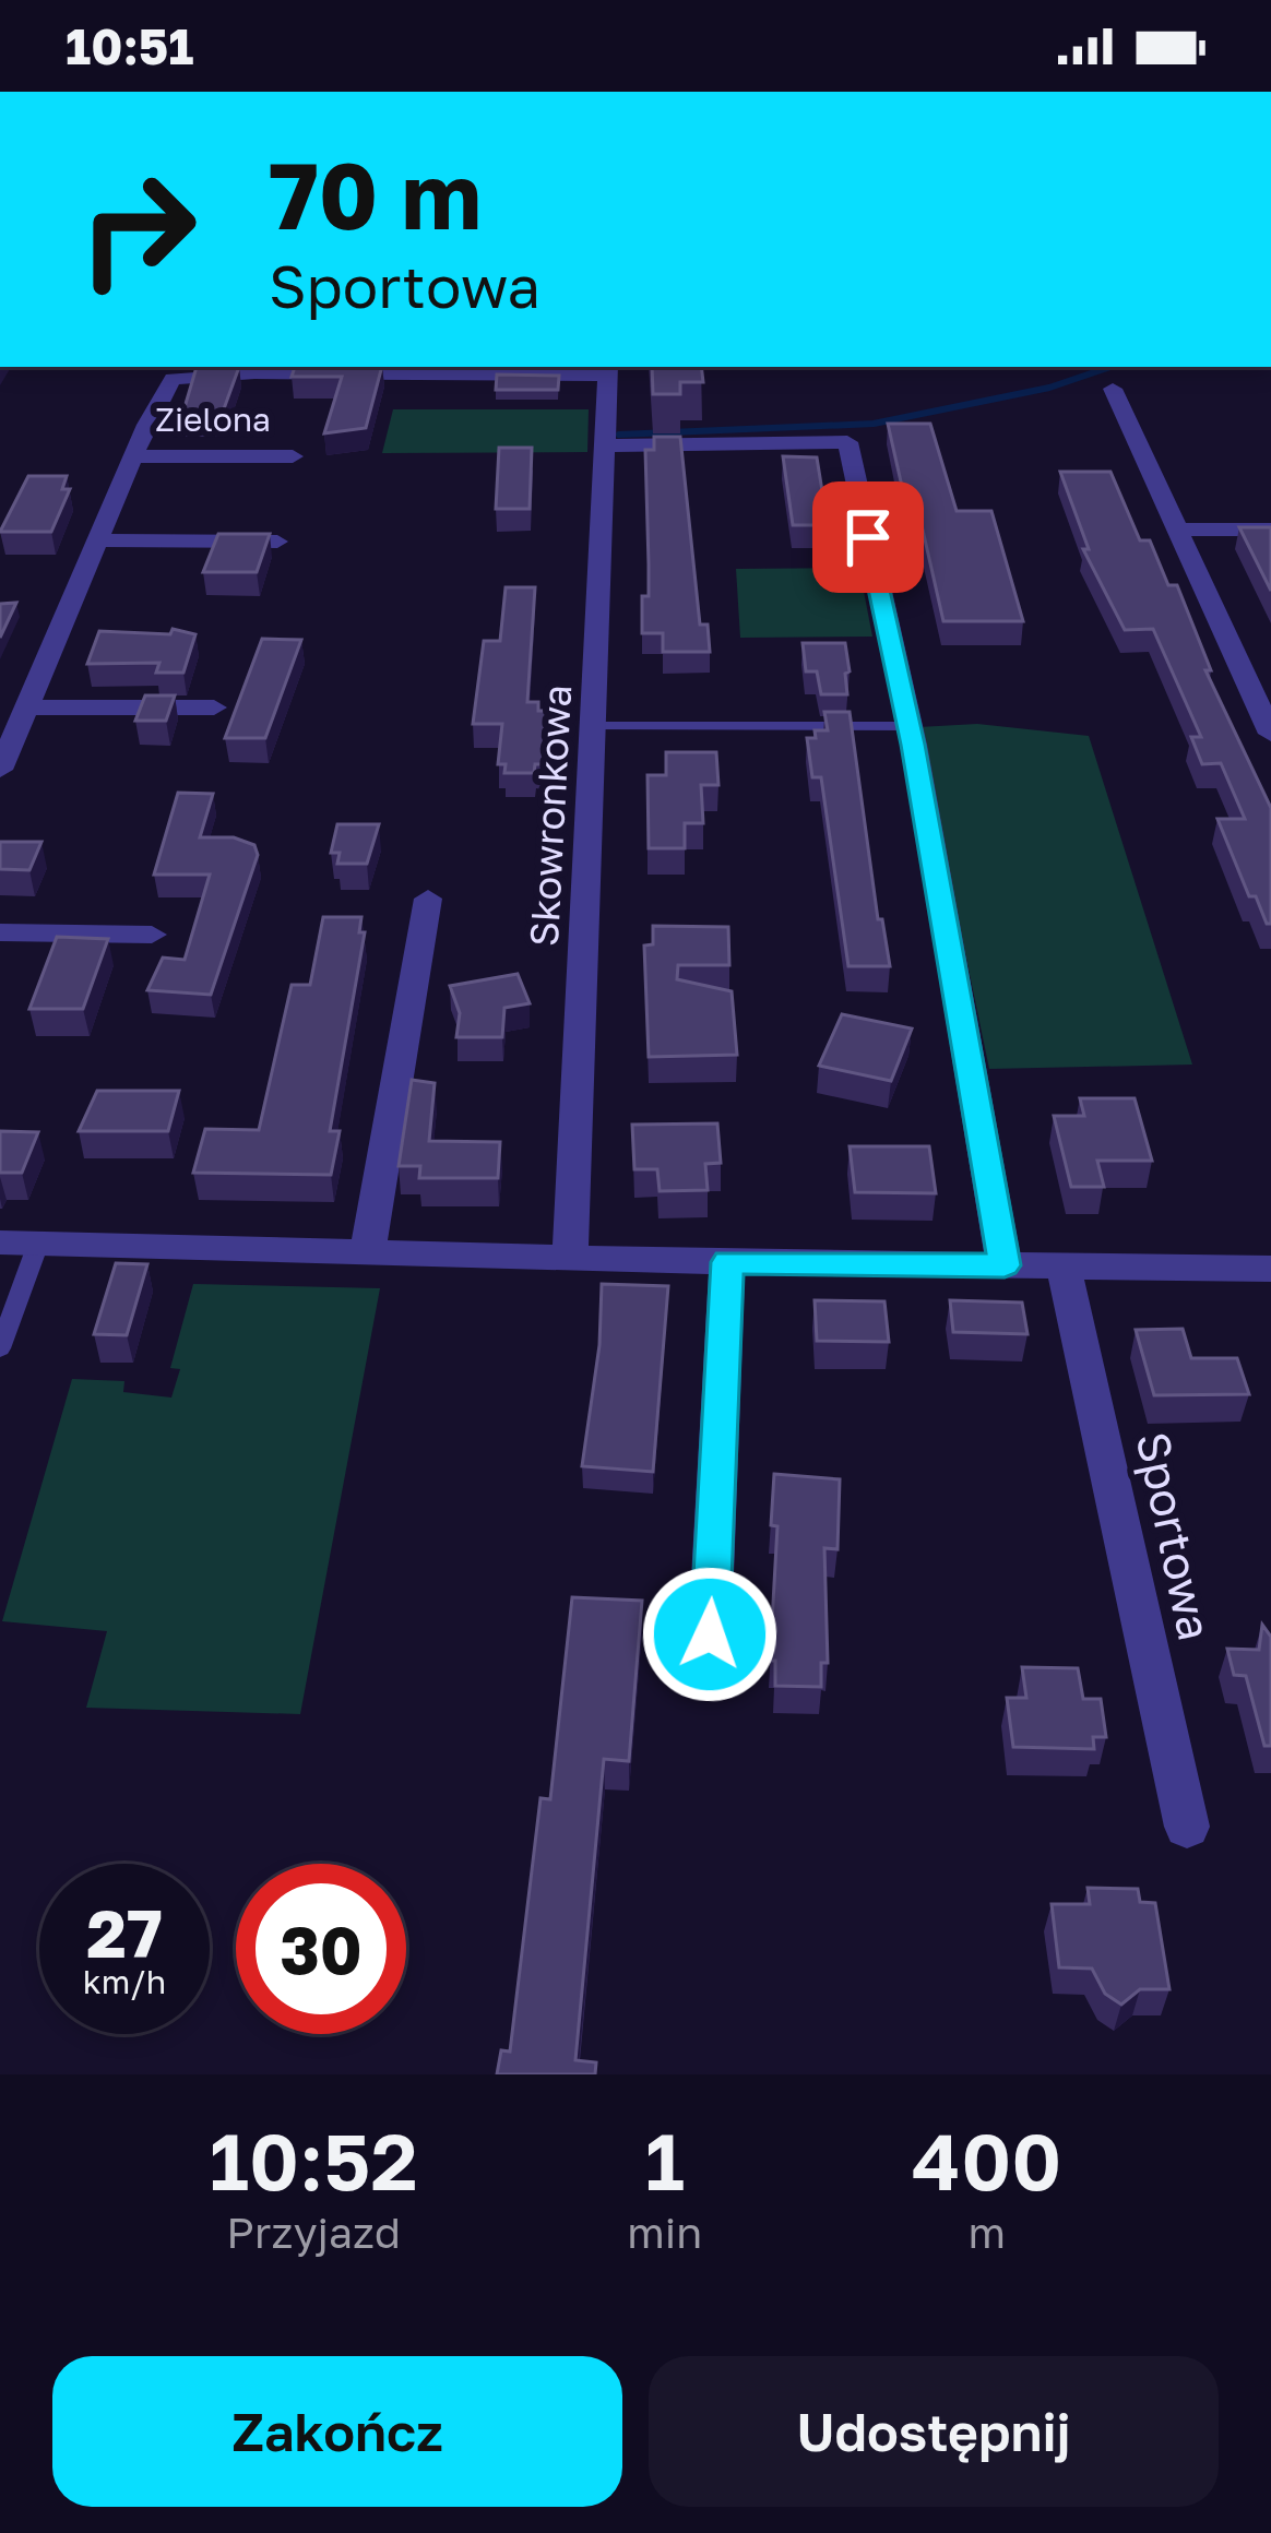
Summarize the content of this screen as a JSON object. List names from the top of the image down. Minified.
{"streets":{"street":["Zielona","Skowronkowa","Sportowa"]},"crossings":[["Zielona","Skowronkowa"]],"page":{"status":"10:51","turn":["70 m","Sportowa"],"speed":"27 km/h","limit":"30","eta":["10:52","Przyjazd","1","min","400","m"],"buttons":["Zakończ","Udostępnij"]}}
